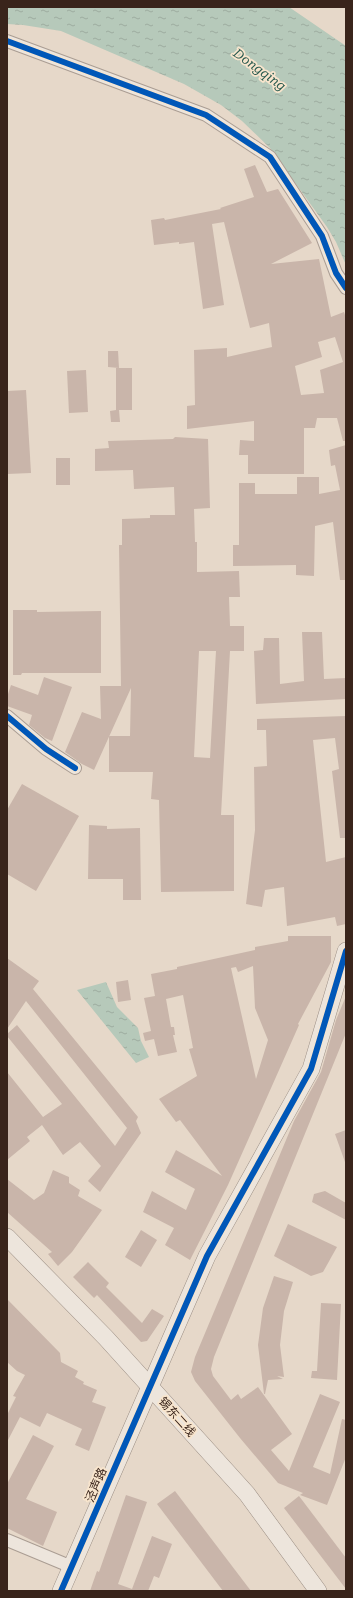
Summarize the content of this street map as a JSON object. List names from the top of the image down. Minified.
{"streets":{"street":["锡东二线","泾声路"]},"crossings":[["锡东二线","泾声路"]],"water":["Dongqing"]}
